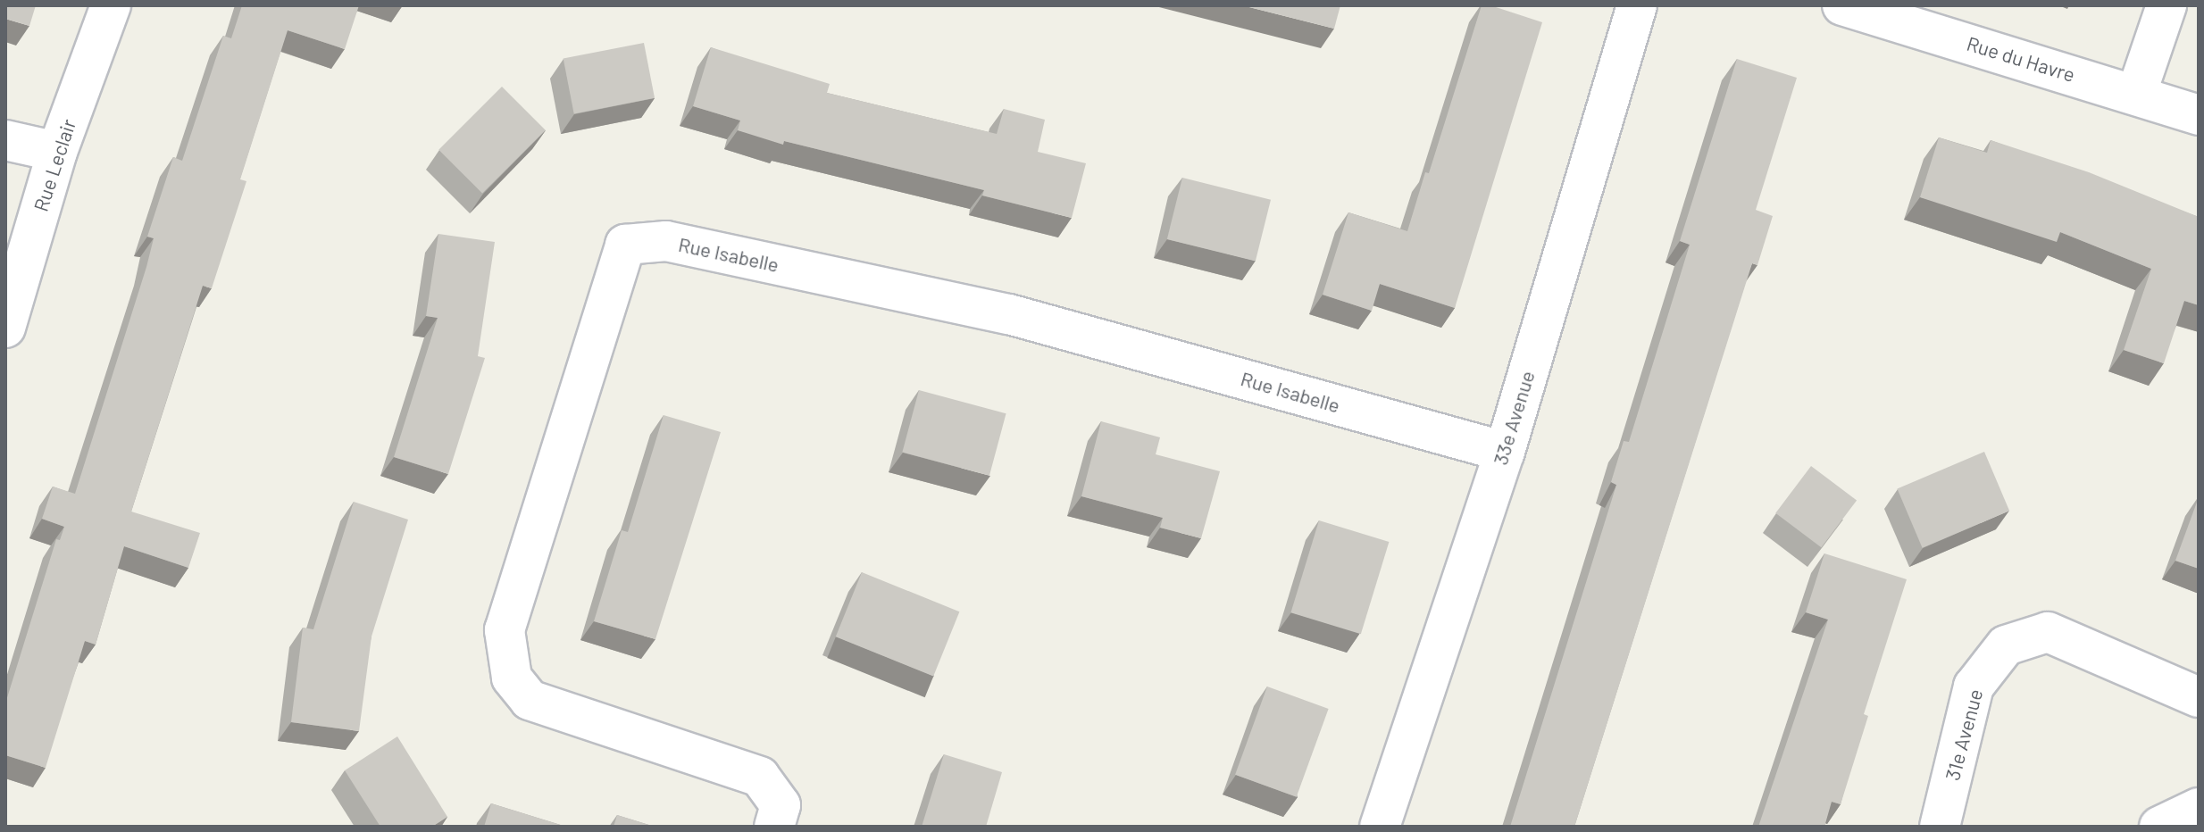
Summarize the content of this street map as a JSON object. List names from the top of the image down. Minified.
{"streets":{"street":["Rue du Havre","Rue Leclair","Rue Isabelle","33e Avenue","31e Avenue"]},"crossings":[["Rue Isabelle","33e Avenue"]]}
